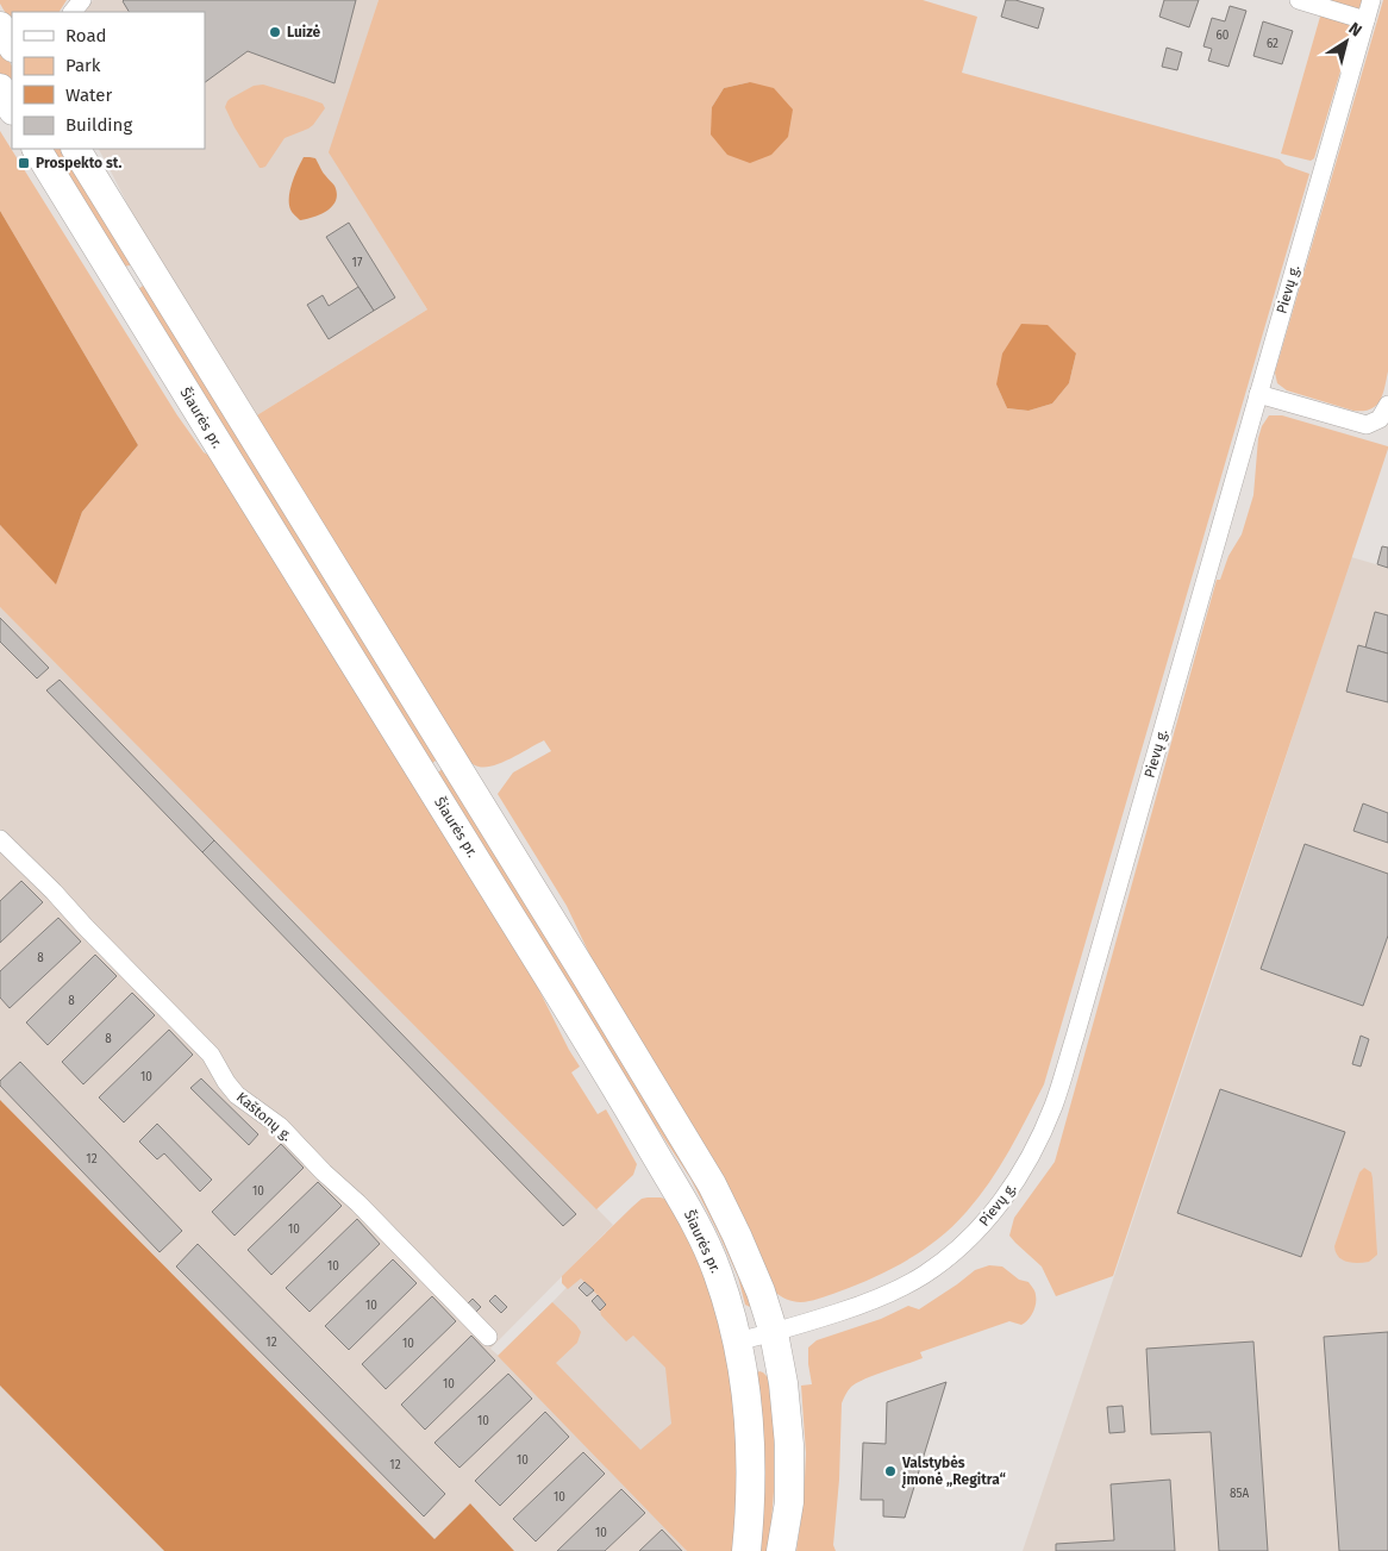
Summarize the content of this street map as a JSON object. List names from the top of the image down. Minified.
{"streets":{"main road":["Šiaurės pr."],"street":["Pievų g.","Kaštonų g."]},"crossings":[["Pievų g.","Šiaurės pr."]],"places":{"other":["Luizė","Valstybės įmonė „Regitra“"],"transit":["Prospekto st."]},"house_numbers":["60","62","17","8","8","8","10","12","10","10","10","10","12","10","10","10","10","12","85A","10","10"],"legend":["Road","Park","Water","Building"],"north":"top right"}
